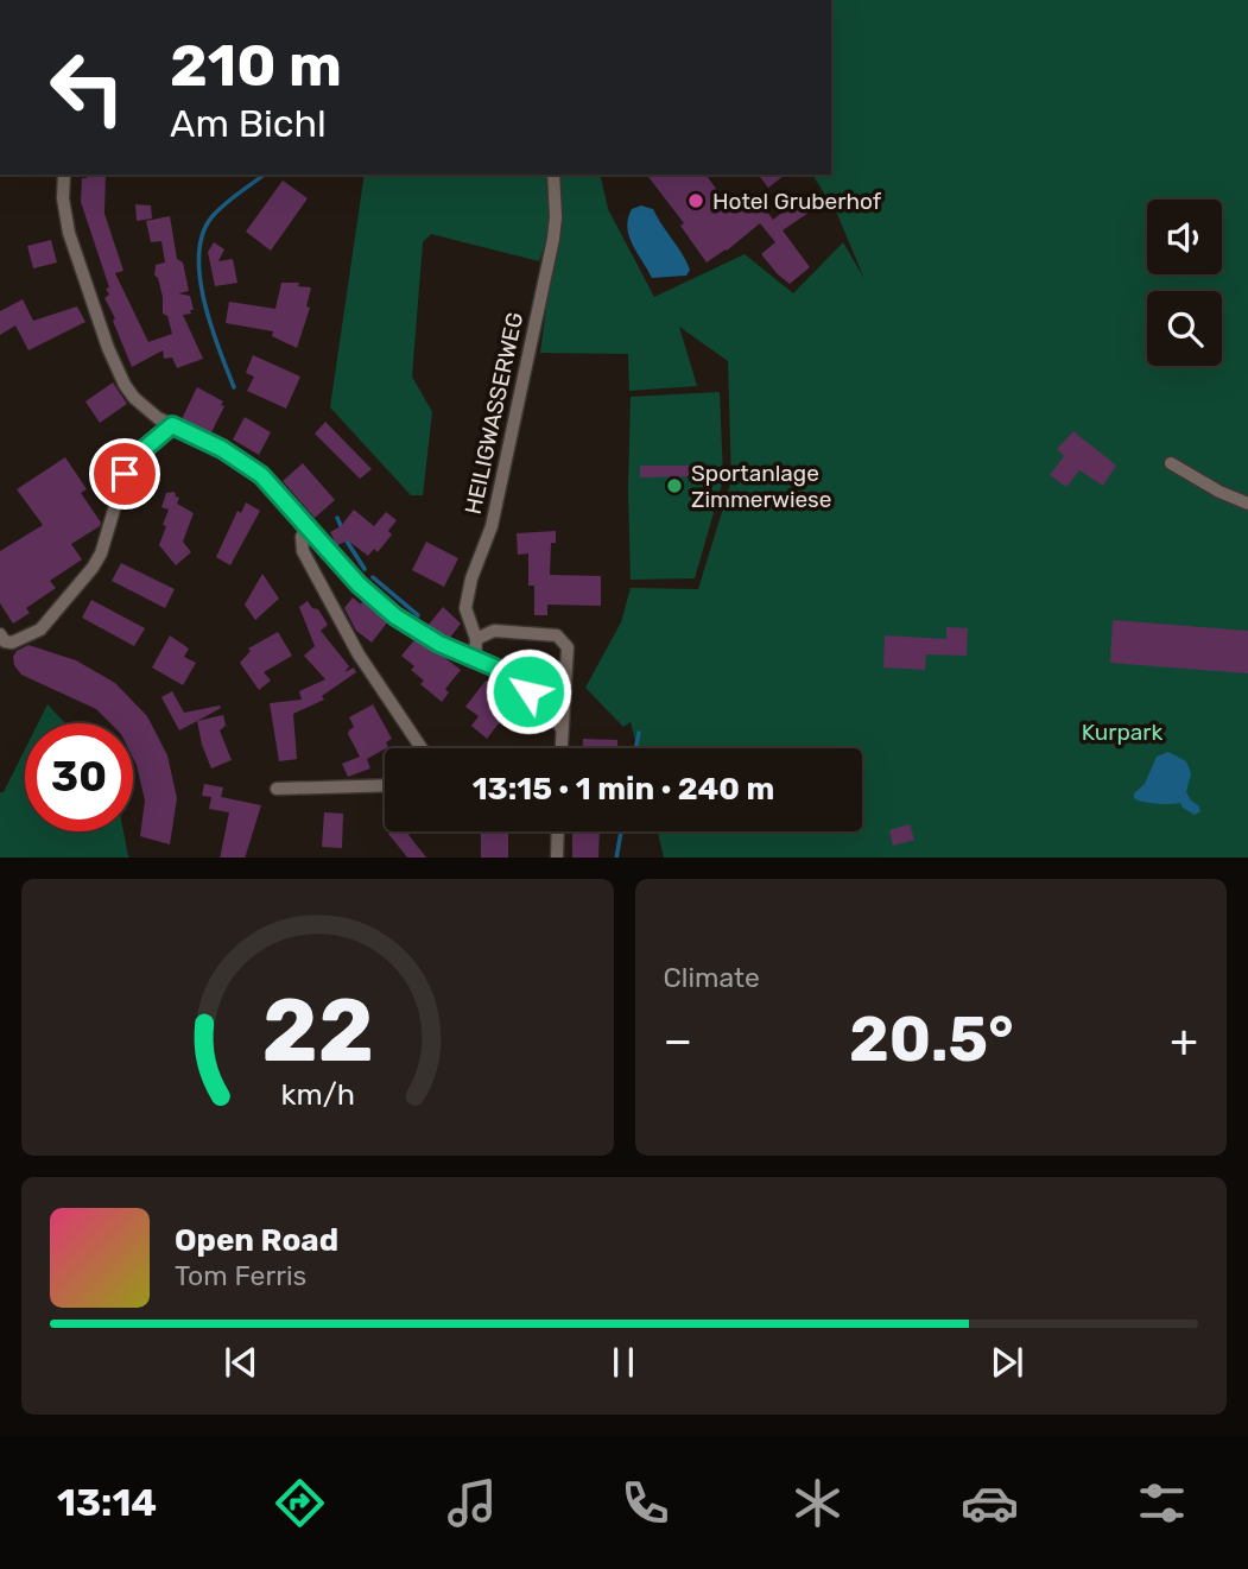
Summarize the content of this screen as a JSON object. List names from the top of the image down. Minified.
{"streets":{"street":["HEILIGWASSERWEG"]},"parks":["Kurpark"],"places":["Hotel Gruberhof","Sportanlage Zimmerwiese"],"page":{"turn":["210 m","Am Bichl"],"limit":"30","trip":"13:15 · 1 min · 240 m","tile":"Climate","heat":["−","20.5°","+"],"song":["Open Road","Tom Ferris"],"tabs":"13:14","gauge":["22","km/h"]}}
